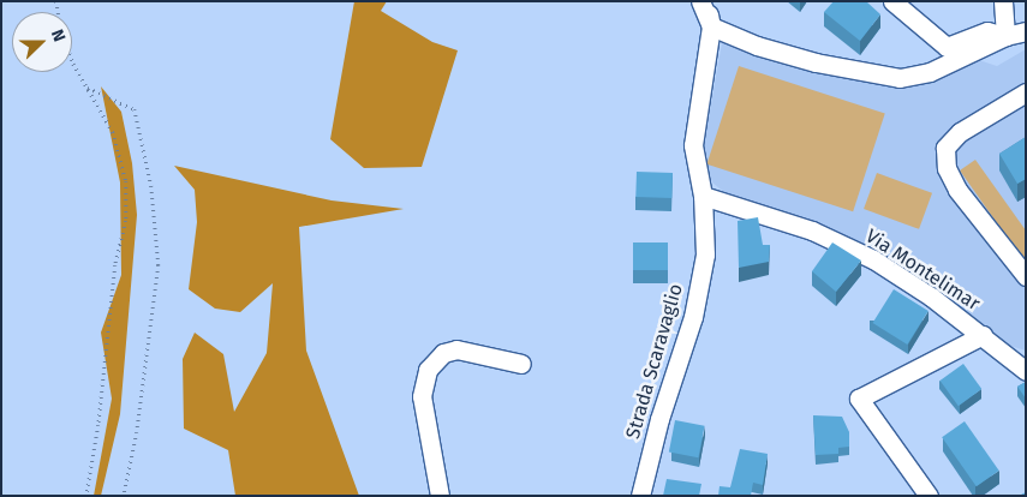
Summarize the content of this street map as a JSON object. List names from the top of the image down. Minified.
{"streets":{"street":["Via Montelimar","Strada Scaravaglio"]},"crossings":[["Via Montelimar","Strada Scaravaglio"]],"north":"right"}
